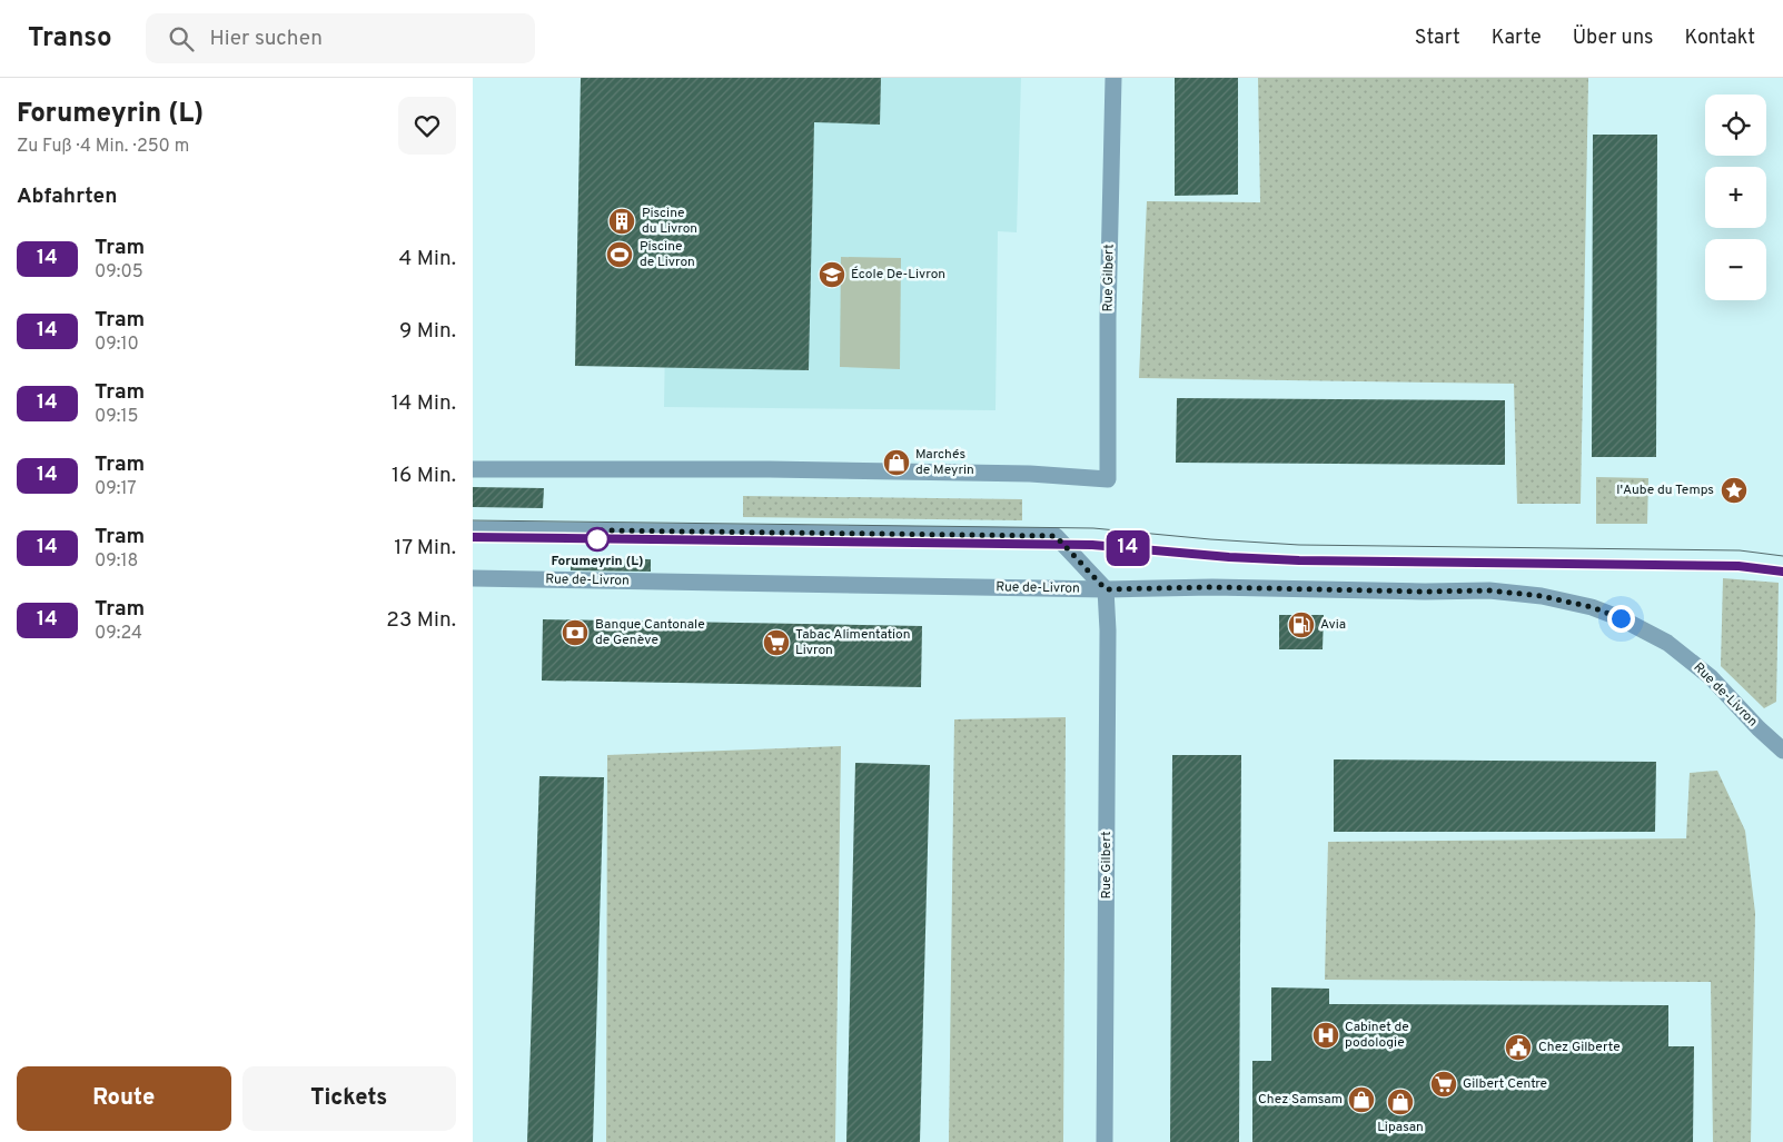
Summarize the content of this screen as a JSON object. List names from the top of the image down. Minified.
{"streets":{"street":["Rue Gilbert","Rue de-Livron"]},"crossings":[["Rue Gilbert","Rue de-Livron"]],"places":{"building":["Piscine du Livron"],"sports":["Piscine de Livron"],"school or university":["École De-Livron"],"shop":["Marchés de Meyrin","Chez Samsam","Lipasan"],"place":["l'Aube du Temps"],"other":["Forumeyrin (L)"],"fuel station":["Avia"],"bank":["Banque Cantonale de Genève"],"supermarket":["Tabac Alimentation Livron","Gilbert Centre"],"hospital":["Cabinet de podologie"],"public building":["Chez Gilberte"]},"lines":["tram line 14"],"page":{"header":"Transo","search":"Hier suchen","nav":["Start","Karte","Über uns","Kontakt"],"heading":[["Forumeyrin (L)","Zu Fuß · 4 Min. · 250 m"],"Abfahrten"],"on_map":"14","map_buttons":["+","−"],"list":[{"mark":"14","name":"Tram","note":"09:05","value":"4 Min."},{"mark":"14","name":"Tram","note":"09:10","value":"9 Min."},{"mark":"14","name":"Tram","note":"09:15","value":"14 Min."},{"mark":"14","name":"Tram","note":"09:17","value":"16 Min."},{"mark":"14","name":"Tram","note":"09:18","value":"17 Min."},{"mark":"14","name":"Tram","note":"09:24","value":"23 Min."}],"buttons":["Route","Tickets"]}}
